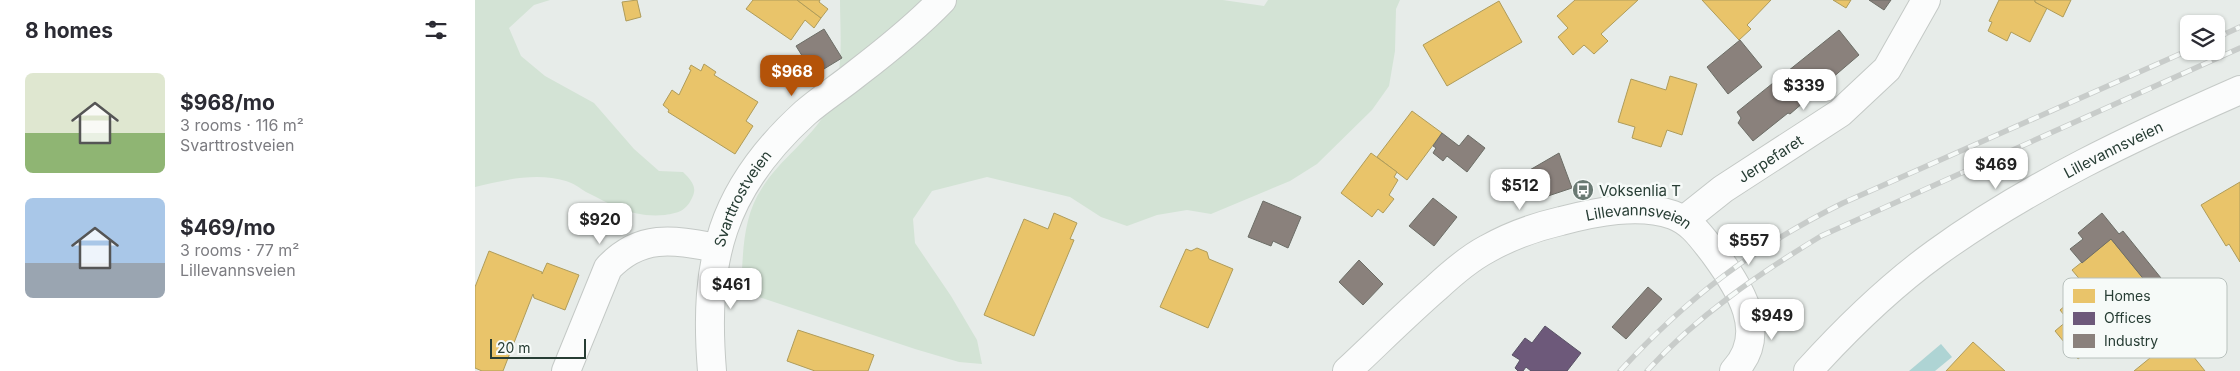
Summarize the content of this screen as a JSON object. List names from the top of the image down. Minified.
{"streets":{"street":["Lillevannsveien","Jerpefaret","Svarttrostveien"]},"crossings":[["Lillevannsveien","Jerpefaret"]],"places":{"bus stop":["Voksenlia T"]},"legend":["Homes","Offices","Industry"],"scale_bar":"20 m","page":{"heading":"8 homes","price":["$968","$339","$469","$512","$920","$557","$461","$949"],"list":[{"name":"$968/mo","note":"3 rooms · 116 m² · Svarttrostveien"},{"name":"$469/mo","note":"3 rooms · 77 m² · Lillevannsveien"}],"scale":"20 m"}}
